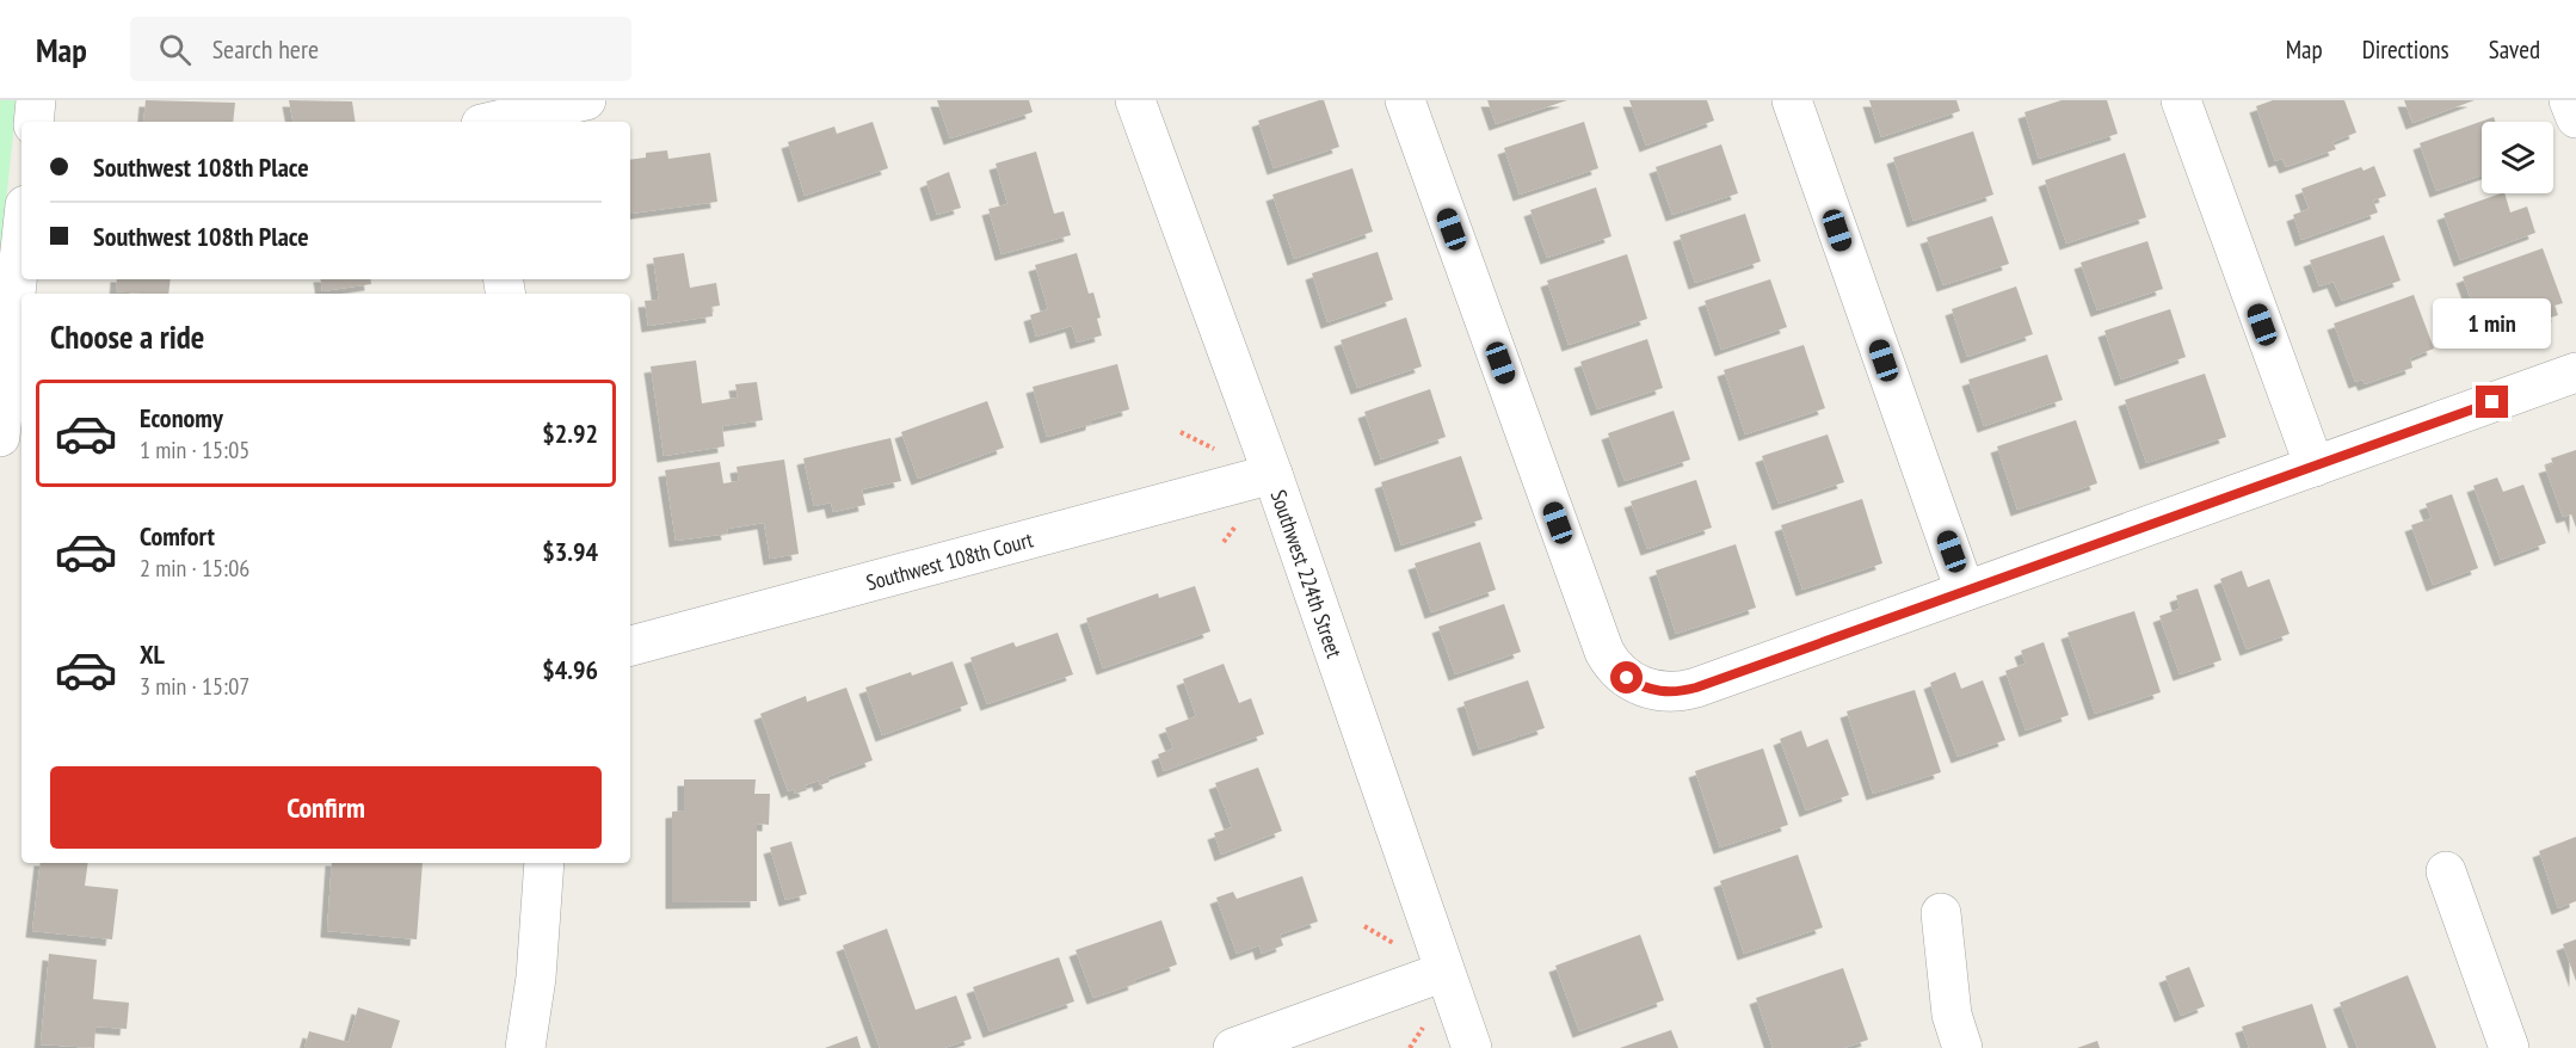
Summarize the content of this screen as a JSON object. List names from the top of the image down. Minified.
{"streets":{"street":["Southwest 108th Court","Southwest 224th Street"]},"crossings":[["Southwest 108th Court","Southwest 224th Street"]],"page":{"header":"Map","search":"Search here","nav":["Map","Directions","Saved"],"banner":["Southwest 108th Place","Southwest 108th Place"],"heading":"Choose a ride","bubble":"1 min","list":[{"name":"Economy","note":"1 min · 15:05","value":"$2.92"},{"name":"Comfort","note":"2 min · 15:06","value":"$3.94"},{"name":"XL","note":"3 min · 15:07","value":"$4.96"}],"buttons":"Confirm"}}
